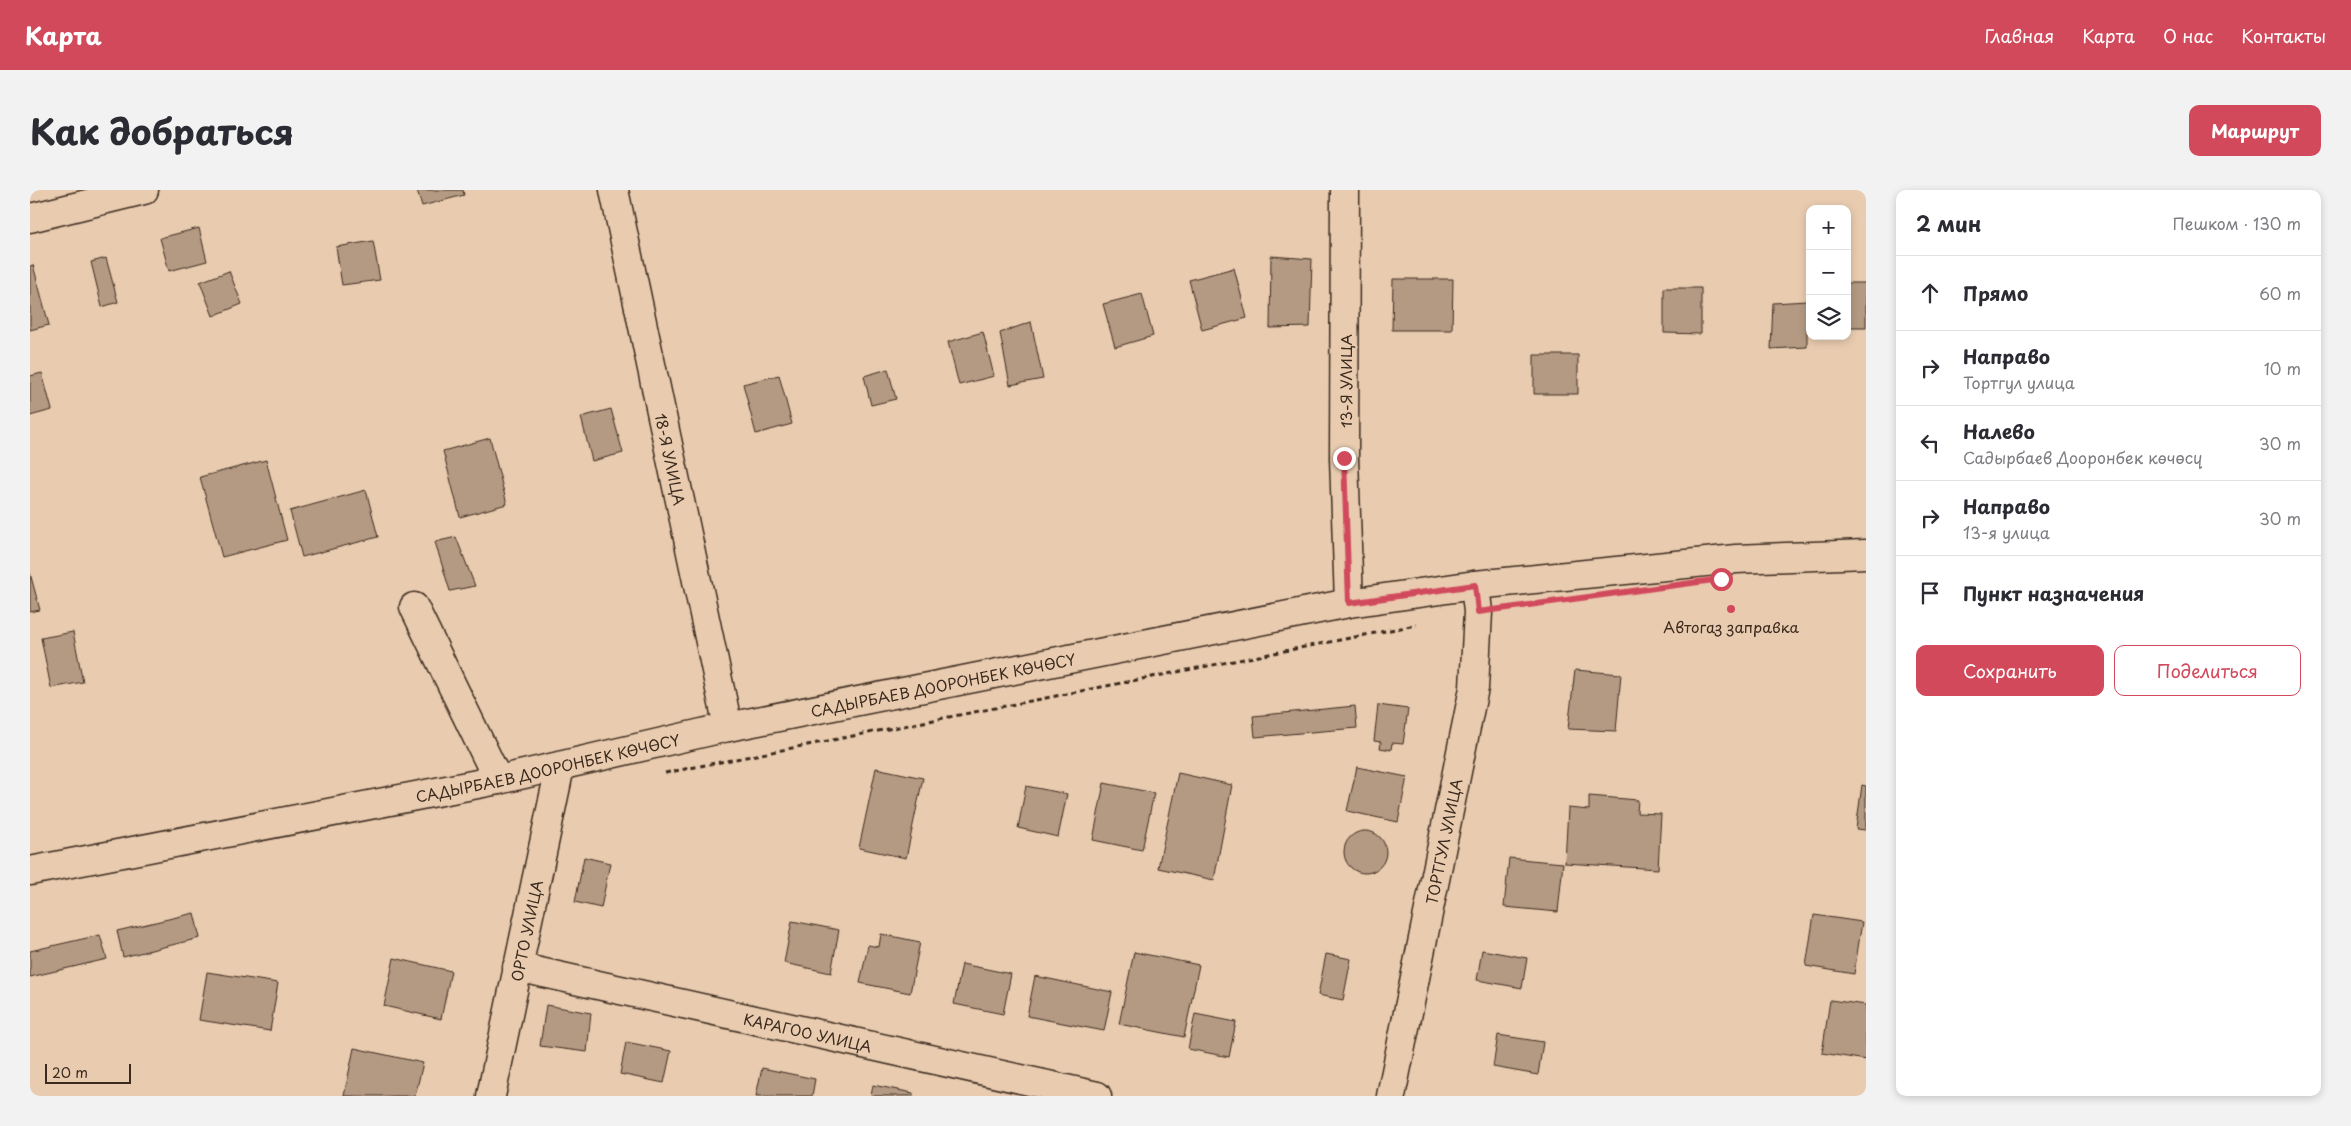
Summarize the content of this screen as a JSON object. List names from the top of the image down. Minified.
{"streets":{"street":["13-Я УЛИЦА","18-Я УЛИЦА","САДЫРБАЕВ ДООРОНБЕК КӨЧӨСҮ","ТОРТГУЛ УЛИЦА","ОРТО УЛИЦА","КАРАГОО УЛИЦА"]},"crossings":[["13-Я УЛИЦА","САДЫРБАЕВ ДООРОНБЕК КӨЧӨСҮ"],["18-Я УЛИЦА","САДЫРБАЕВ ДООРОНБЕК КӨЧӨСҮ"],["САДЫРБАЕВ ДООРОНБЕК КӨЧӨСҮ","ТОРТГУЛ УЛИЦА"],["САДЫРБАЕВ ДООРОНБЕК КӨЧӨСҮ","ОРТО УЛИЦА"],["ОРТО УЛИЦА","КАРАГОО УЛИЦА"]],"places":["Автогаз заправка"],"scale_bar":"20 m","page":{"header":"Карта","nav":["Главная","Карта","О нас","Контакты"],"title":"Как добраться","buttons":["Маршрут",["Сохранить","Поделиться"]],"heading":["2 мин","Пешком · 130 m"],"map_buttons":["+","−"],"list":[["Прямо","60 m"],["Направо","Тортгул улица","10 m"],["Налево","Садырбаев Дооронбек көчөсү","30 m"],["Направо","13-я улица","30 m"],"Пункт назначения"],"scale":"20 m"}}
